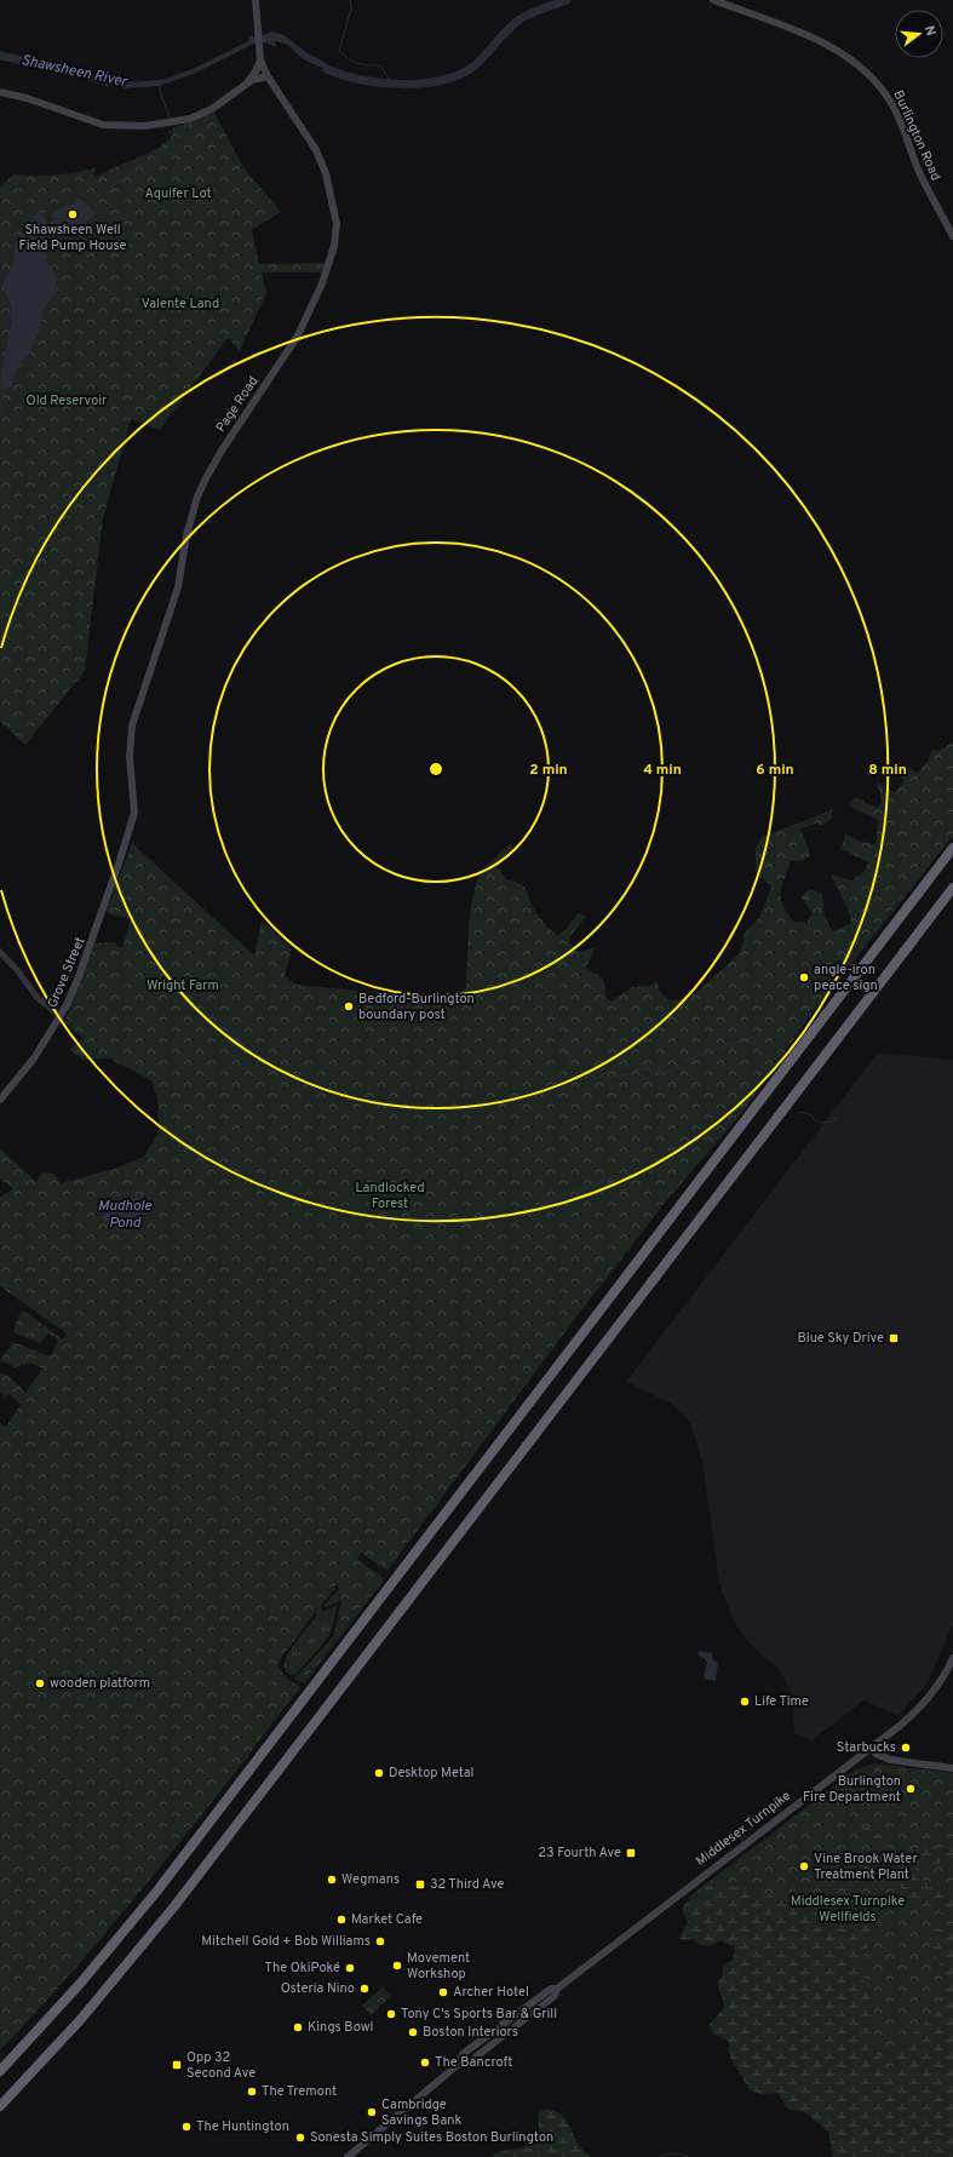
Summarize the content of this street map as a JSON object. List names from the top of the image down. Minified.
{"streets":{"main road":["Burlington Road","Page Road","Grove Street","Middlesex Turnpike"]},"crossings":[["Page Road","Grove Street"]],"water":["Shawsheen River","Mudhole Pond"],"parks":["Aquifer Lot","Valente Land","Old Reservoir","Wright Farm","Landlocked Forest","Middlesex Turnpike Wellfields"],"places":{"other":["Shawsheen Well Field Pump House","angle-iron peace sign","Bedford-Burlington boundary post","wooden platform","Life Time","Starbucks","Desktop Metal","Burlington Fire Department","Vine Brook Water Treatment Plant","Wegmans","Market Cafe","Mitchell Gold + Bob Williams","Movement Workshop","The OkiPoké","Osteria Nino","Archer Hotel","Tony C's Sports Bar & Grill","Kings Bowl","Boston Interiors","The Bancroft","The Tremont","Cambridge Savings Bank","The Huntington","Sonesta Simply Suites Boston Burlington"],"transit":["Blue Sky Drive","23 Fourth Ave","32 Third Ave","Opp 32 Second Ave"]},"north":"right","rings":["2 min","4 min","6 min","8 min"]}
